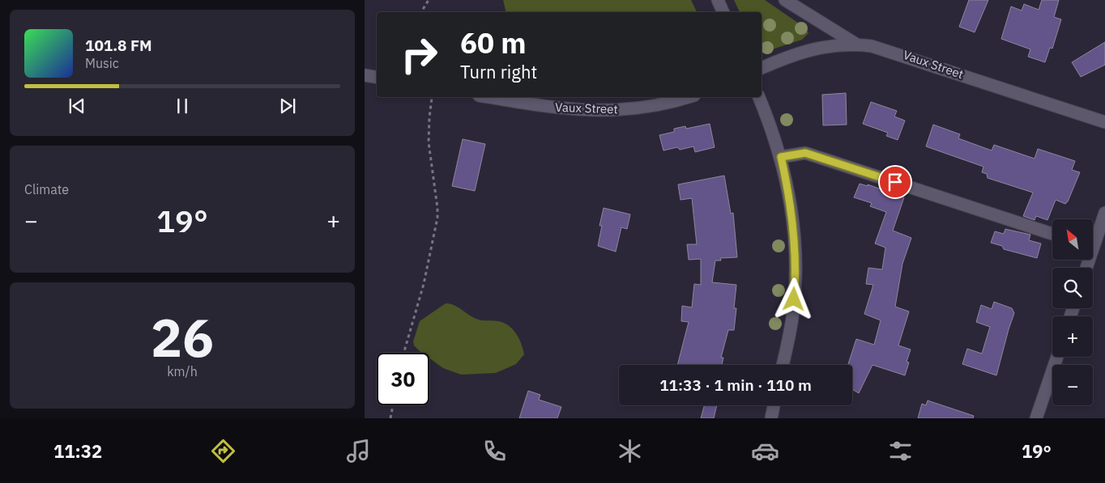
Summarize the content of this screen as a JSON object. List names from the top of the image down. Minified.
{"streets":{"street":["Vaux Street"]},"north":"top left","page":{"turn":["60 m","Turn right"],"song":["101.8 FM","Music"],"tile":["Climate",["26","km/h"]],"heat":["−","19°","+"],"map_buttons":["+","−"],"limit":"30","trip":"11:33 · 1 min · 110 m","tabs":["11:32","19°"]}}
